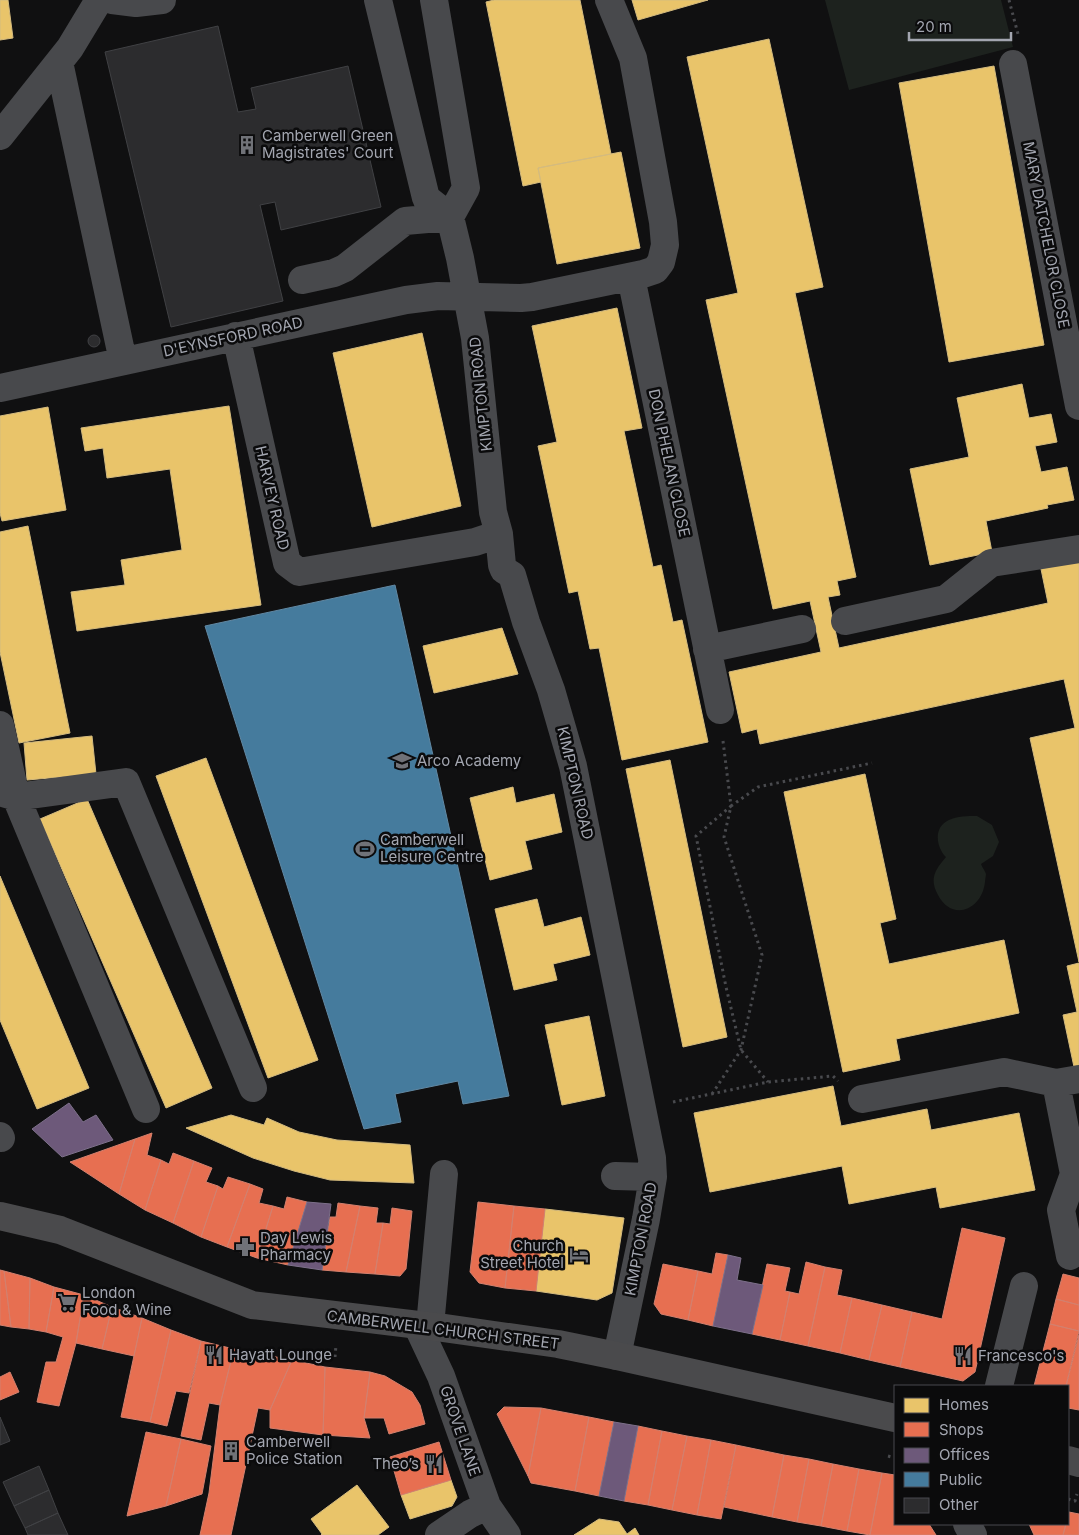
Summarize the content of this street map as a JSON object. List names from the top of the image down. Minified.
{"streets":{"highway":["CAMBERWELL CHURCH STREET"],"street":["MARY DATCHELOR CLOSE","D'EYNSFORD ROAD","KIMPTON ROAD","DON PHELAN CLOSE","HARVEY ROAD","GROVE LANE"]},"crossings":[["D'EYNSFORD ROAD","KIMPTON ROAD"],["D'EYNSFORD ROAD","HARVEY ROAD"],["KIMPTON ROAD","HARVEY ROAD"],["KIMPTON ROAD","CAMBERWELL CHURCH STREET"],["CAMBERWELL CHURCH STREET","GROVE LANE"]],"places":{"building":["Camberwell Green Magistrates' Court","Camberwell Police Station"],"school or university":["Arco Academy"],"sports":["Camberwell Leisure Centre"],"pharmacy":["Day Lewis Pharmacy"],"hotel":["Church Street Hotel"],"supermarket":["London Food & Wine"],"restaurant":["Hayatt Lounge","Francesco's","Theo’s"]},"legend":["Homes","Shops","Offices","Public","Other"],"scale_bar":"20 m"}
